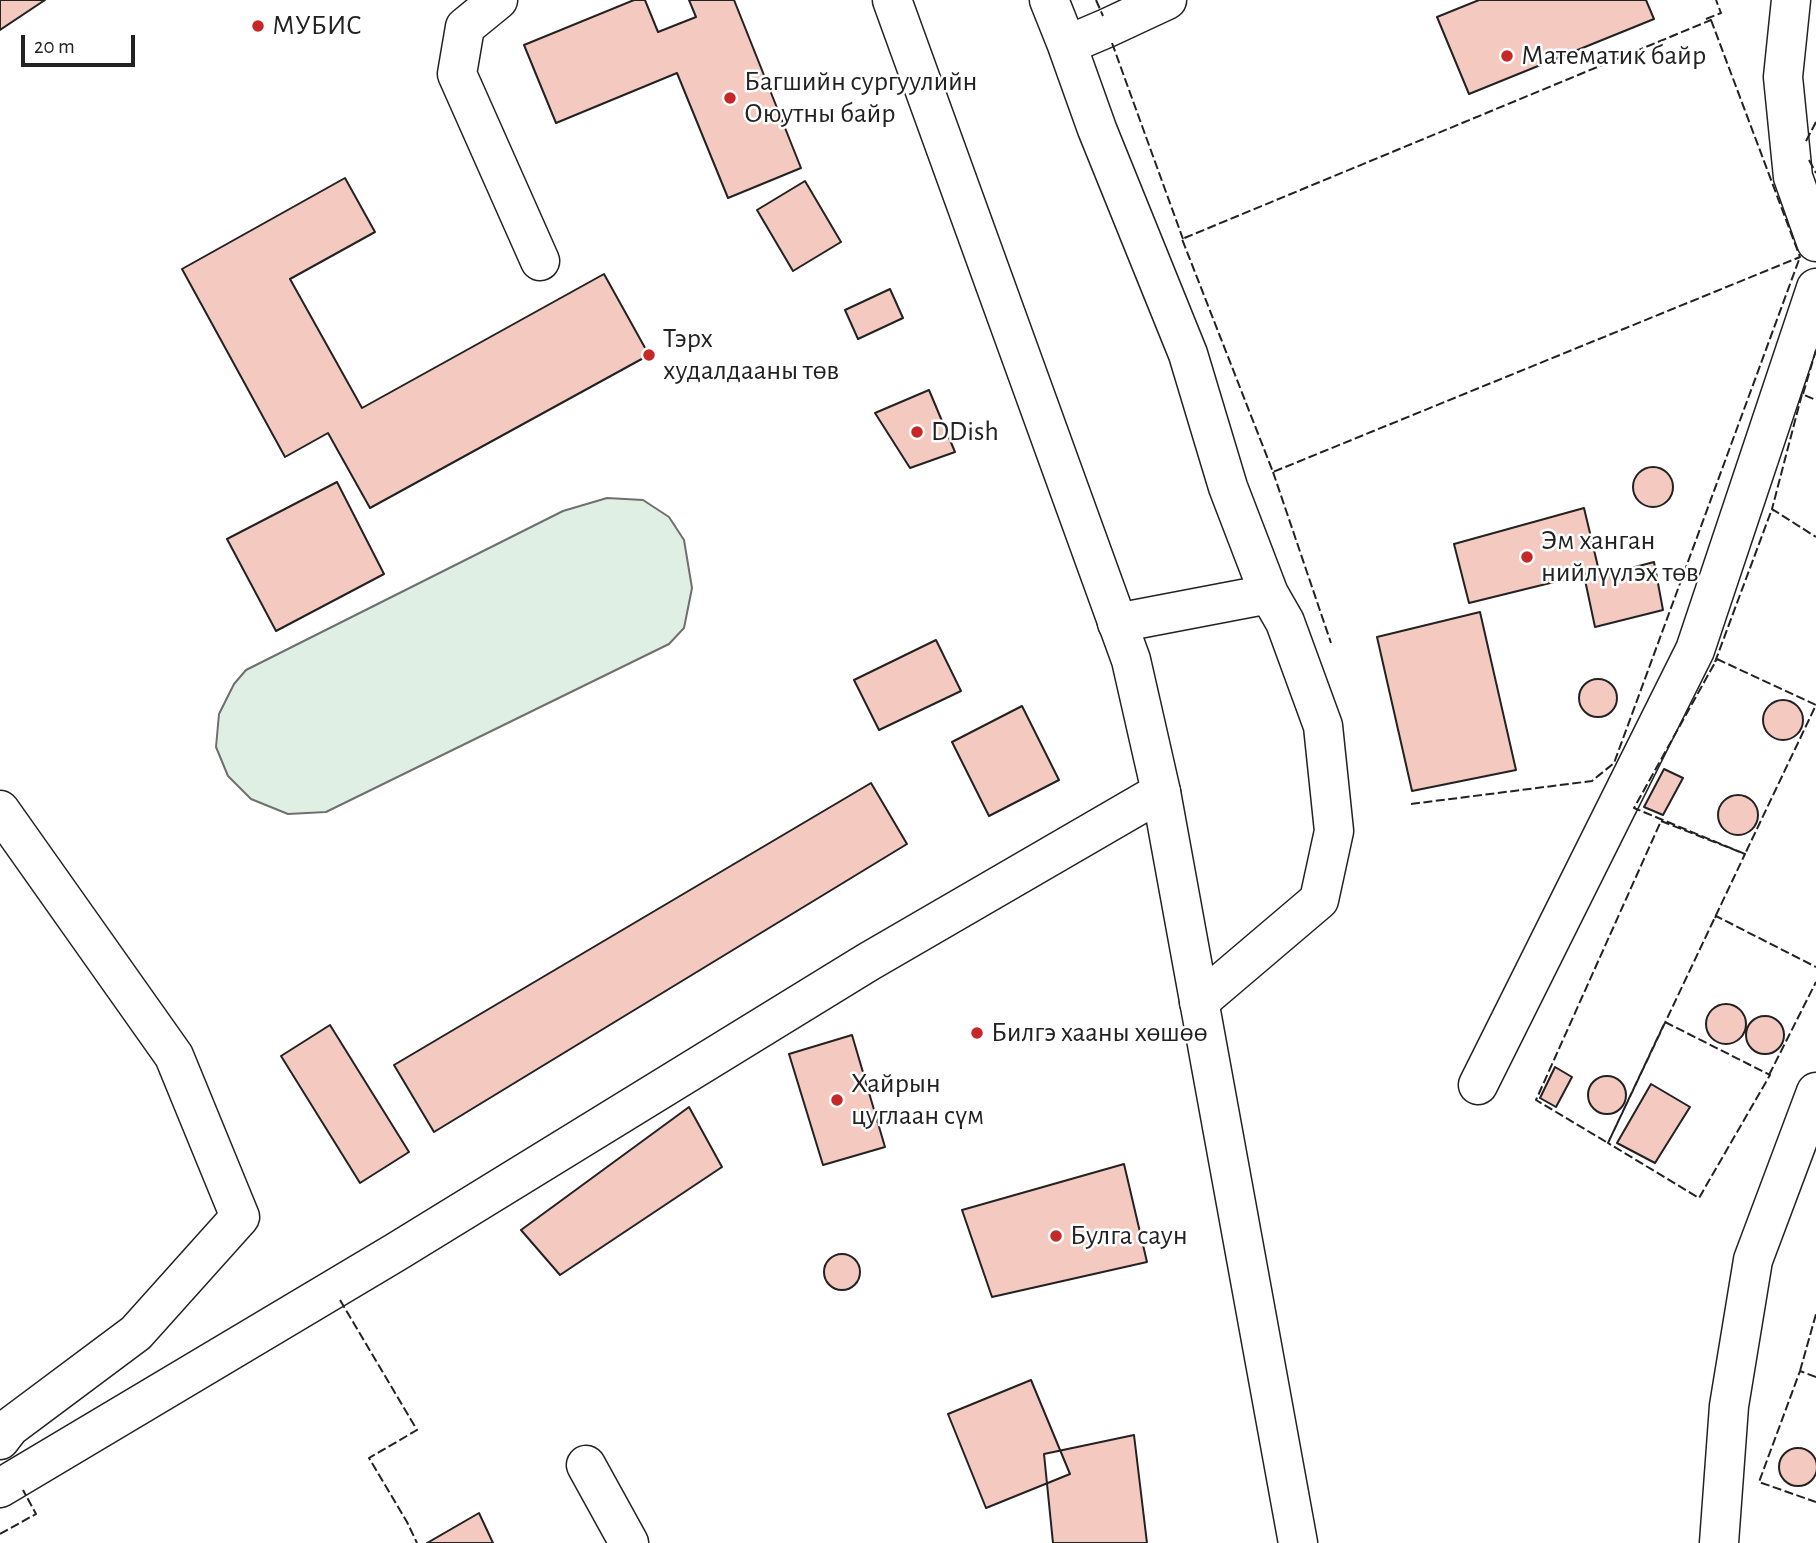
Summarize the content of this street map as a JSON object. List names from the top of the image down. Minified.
{"places":["МУБИС","Математик байр","Багшийн сургуулийн Оюутны байр","Тэрх худалдааны төв","DDish","Эм ханган нийлүүлэх төв","Билгэ хааны хөшөө","Хайрын цуглаан сүм","Булга саун"],"scale_bar":"20 m"}
